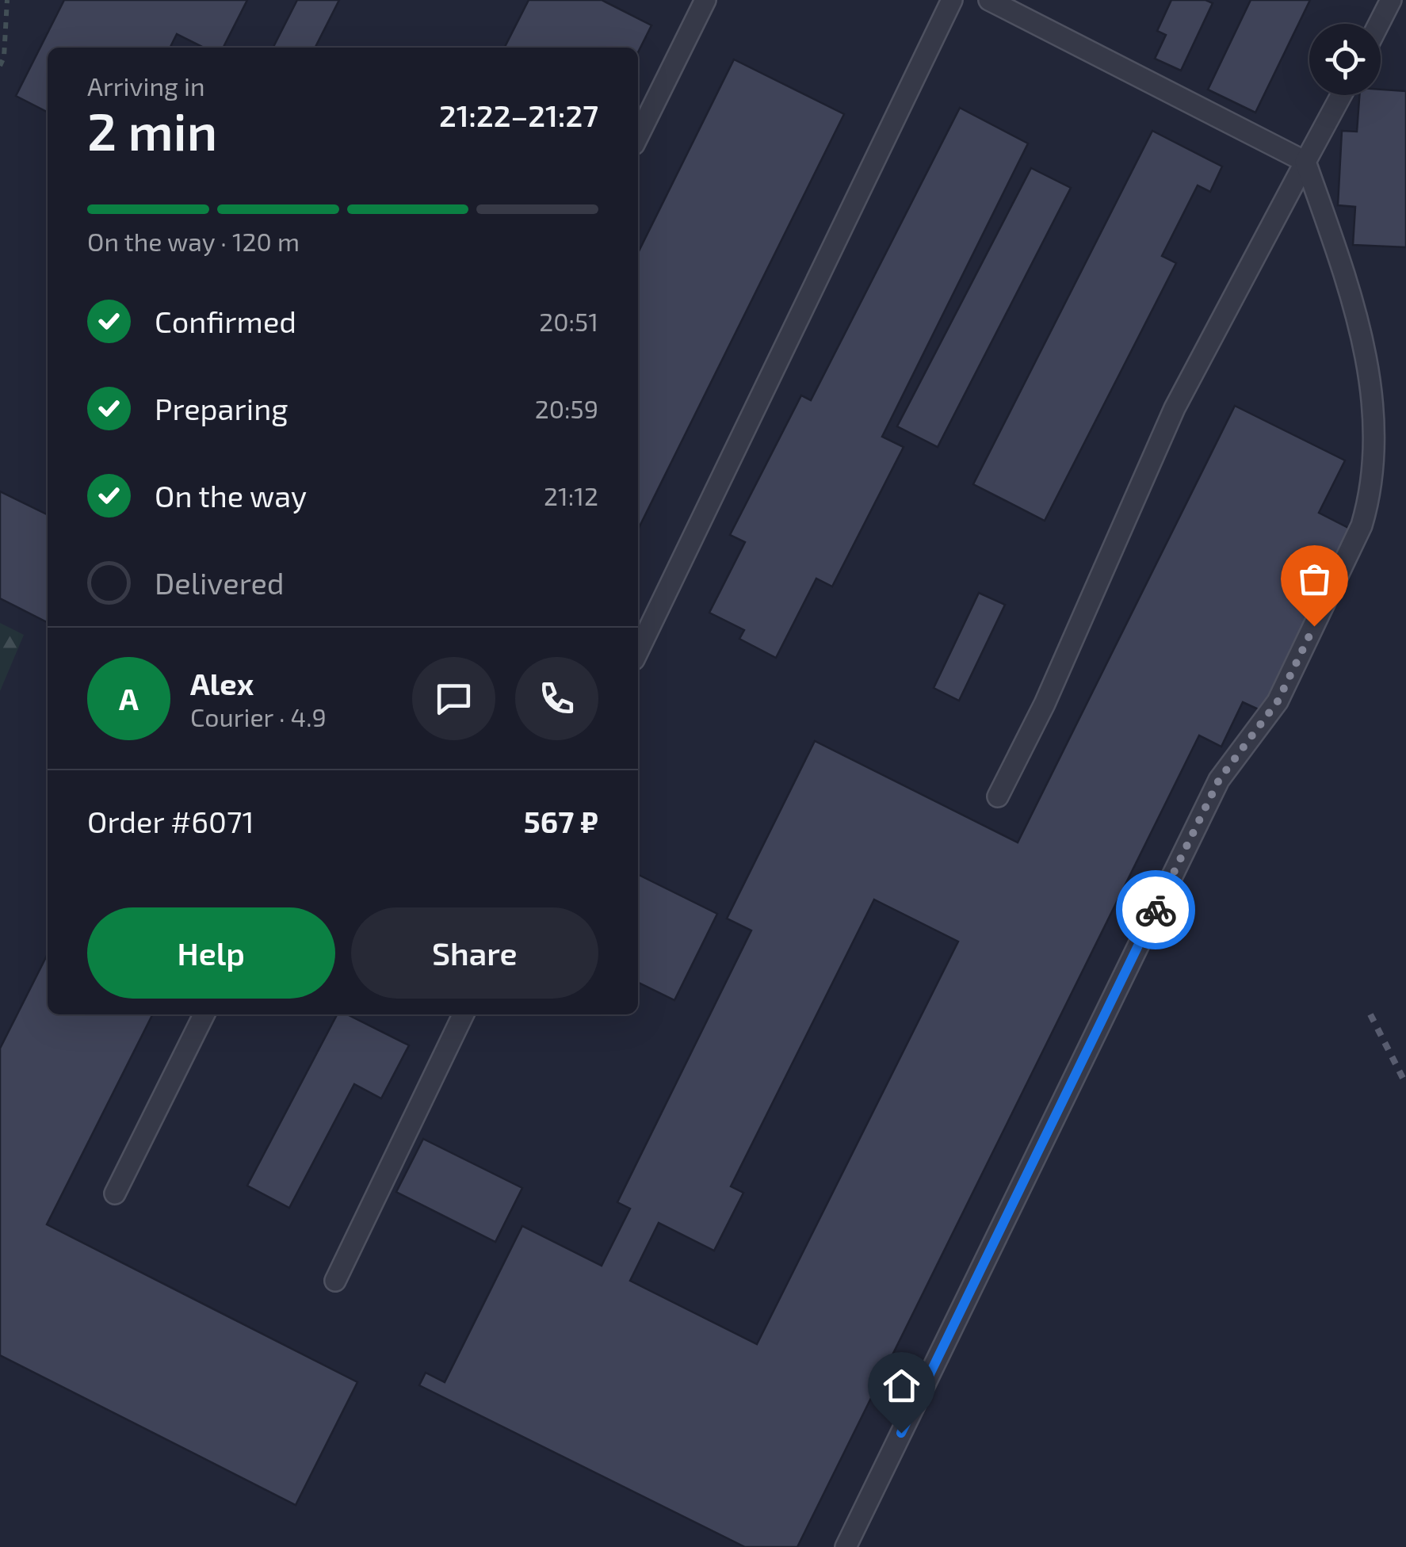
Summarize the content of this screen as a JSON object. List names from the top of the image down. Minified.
{"page":{"heading":["2 min","Arriving in","21:22–21:27"],"panel":["Alex","Courier · 4.9","Order #6071","567 ₽"],"bar":"On the way · 120 m","list":[["Confirmed","20:51"],["Preparing","20:59"],["On the way","21:12"],"Delivered"],"round":"A","buttons":["Help","Share"]}}
